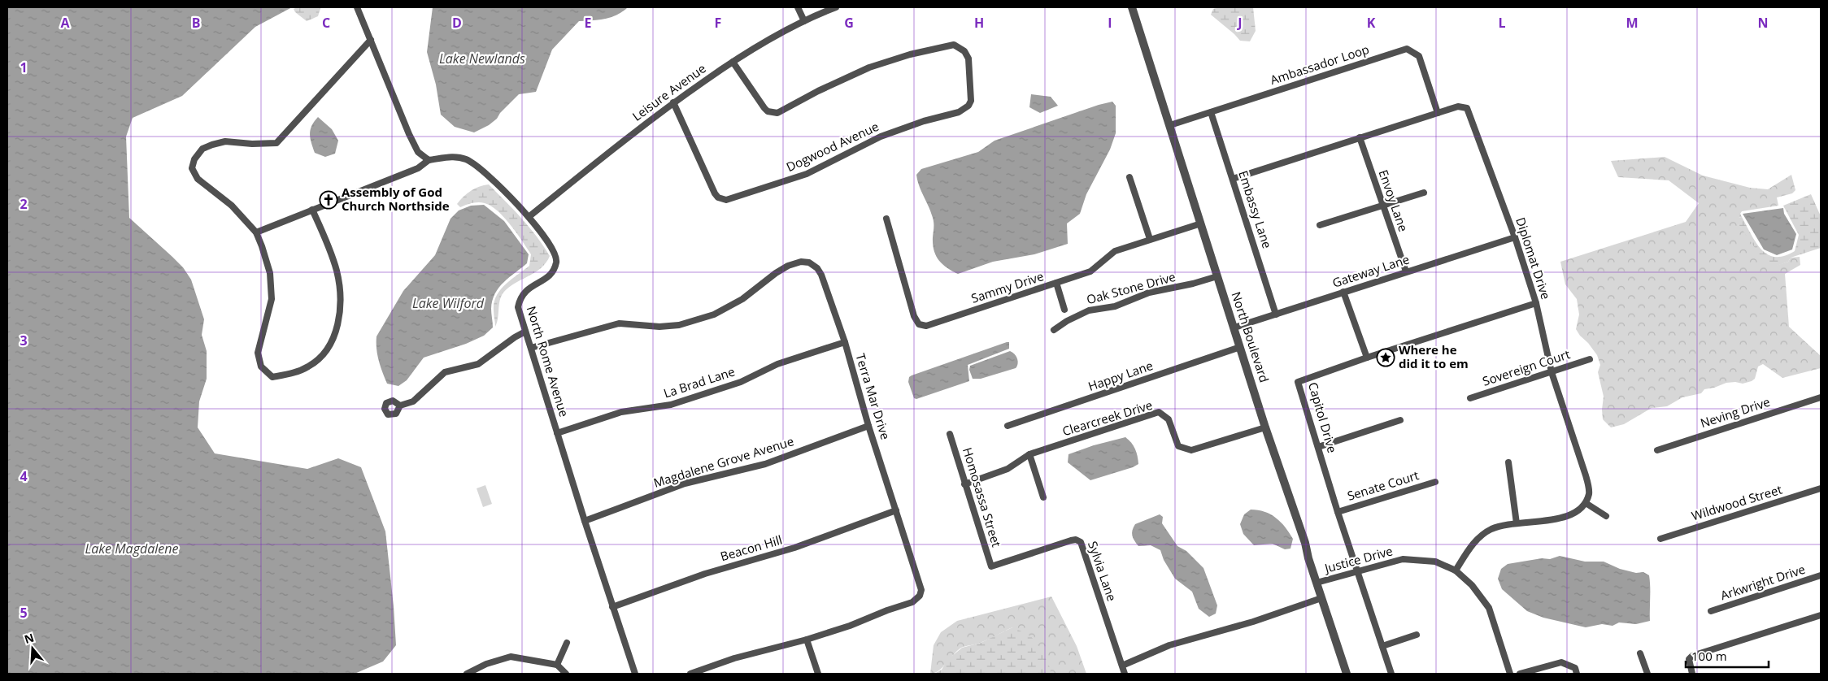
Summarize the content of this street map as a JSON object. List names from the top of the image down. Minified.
{"streets":{"street":["Ambassador Loop","Leisure Avenue","Dogwood Avenue","Envoy Lane","Embassy Lane","Diplomat Drive","Gateway Lane","Sammy Drive","Oak Stone Drive","North Boulevard","North Rome Avenue","Sovereign Court","Happy Lane","La Brad Lane","Terra Mar Drive","Neving Drive","Capitol Drive","Clearcreek Drive","Magdalene Grove Avenue","Senate Court","Homosassa Street","Wildwood Street","Beacon Hill","Justice Drive","Sylvia Lane","Arkwright Drive"]},"crossings":[["Ambassador Loop","Embassy Lane"],["Ambassador Loop","Diplomat Drive"],["Ambassador Loop","North Boulevard"],["Leisure Avenue","Dogwood Avenue"],["Leisure Avenue","North Rome Avenue"],["Envoy Lane","Diplomat Drive"],["Envoy Lane","Gateway Lane"],["Embassy Lane","Diplomat Drive"],["Embassy Lane","Gateway Lane"],["Diplomat Drive","Gateway Lane"],["Diplomat Drive","Sovereign Court"],["Diplomat Drive","Capitol Drive"],["Gateway Lane","North Boulevard"],["Sammy Drive","North Boulevard"],["Oak Stone Drive","North Boulevard"],["North Boulevard","Happy Lane"],["North Boulevard","Clearcreek Drive"],["North Boulevard","Justice Drive"],["North Rome Avenue","La Brad Lane"],["North Rome Avenue","Terra Mar Drive"],["North Rome Avenue","Magdalene Grove Avenue"],["North Rome Avenue","Beacon Hill"],["La Brad Lane","Terra Mar Drive"],["Terra Mar Drive","Magdalene Grove Avenue"],["Terra Mar Drive","Beacon Hill"],["Capitol Drive","Senate Court"],["Capitol Drive","Justice Drive"],["Clearcreek Drive","Homosassa Street"],["Homosassa Street","Sylvia Lane"]],"water":["Lake Newlands","Lake Wilford","Lake Magdalene"],"places":{"church":["Assembly of God Church Northside"],"place":["Where he did it to em"]},"scale_bar":"100 m","north":"top","grid":{"columns":["A","B","C","D","E","F","G","H","I","J","K","L","M","N"],"rows":["1","2","3","4","5"]}}
